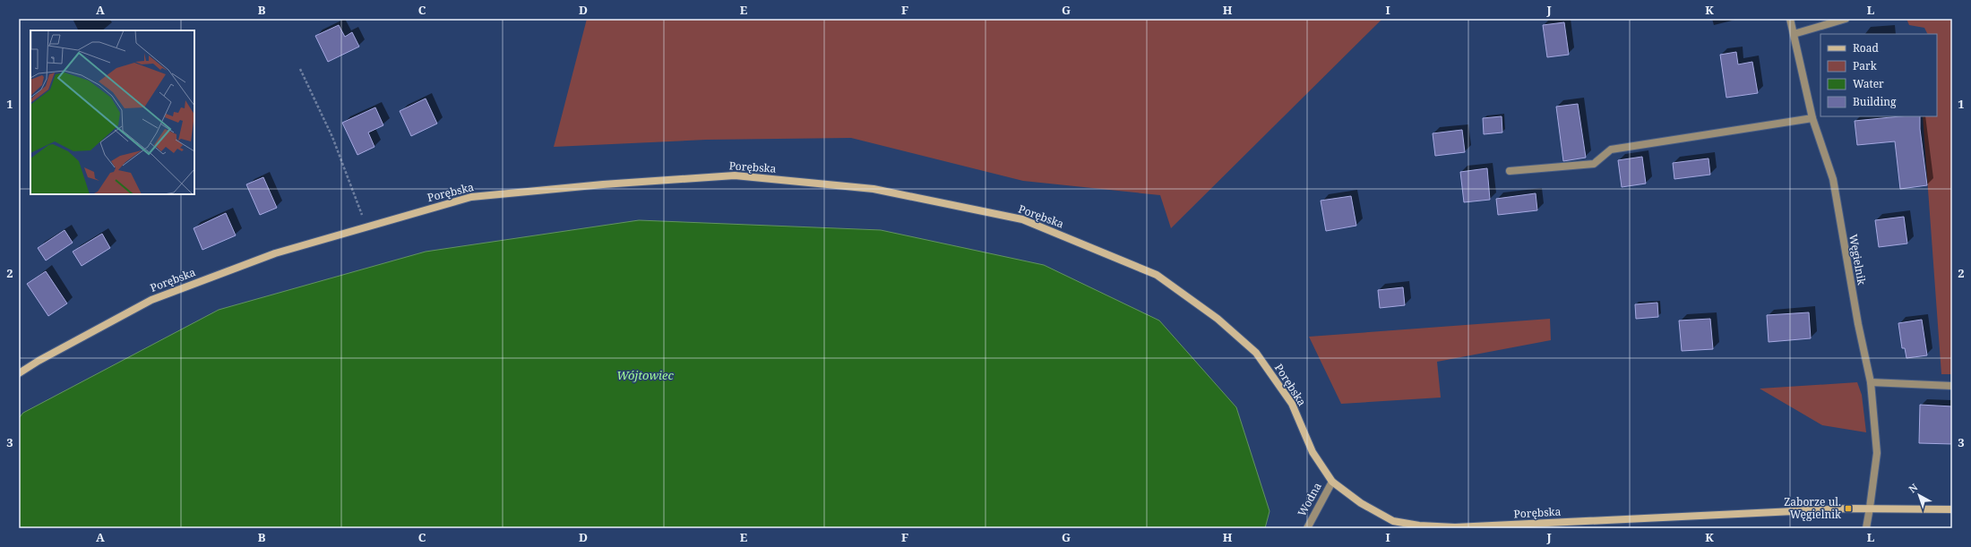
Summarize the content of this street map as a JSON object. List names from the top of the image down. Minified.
{"streets":{"street":["Porębska","Węgielnik","Wodna"]},"crossings":[["Porębska","Węgielnik"],["Porębska","Wodna"]],"water":["Wójtowiec"],"places":{"transit":["Zaborze ul. Węgielnik"]},"legend":["Road","Park","Water","Building"],"north":"top left","grid":{"columns":["A","B","C","D","E","F","G","H","I","J","K","L"],"rows":["1","2","3"]}}
